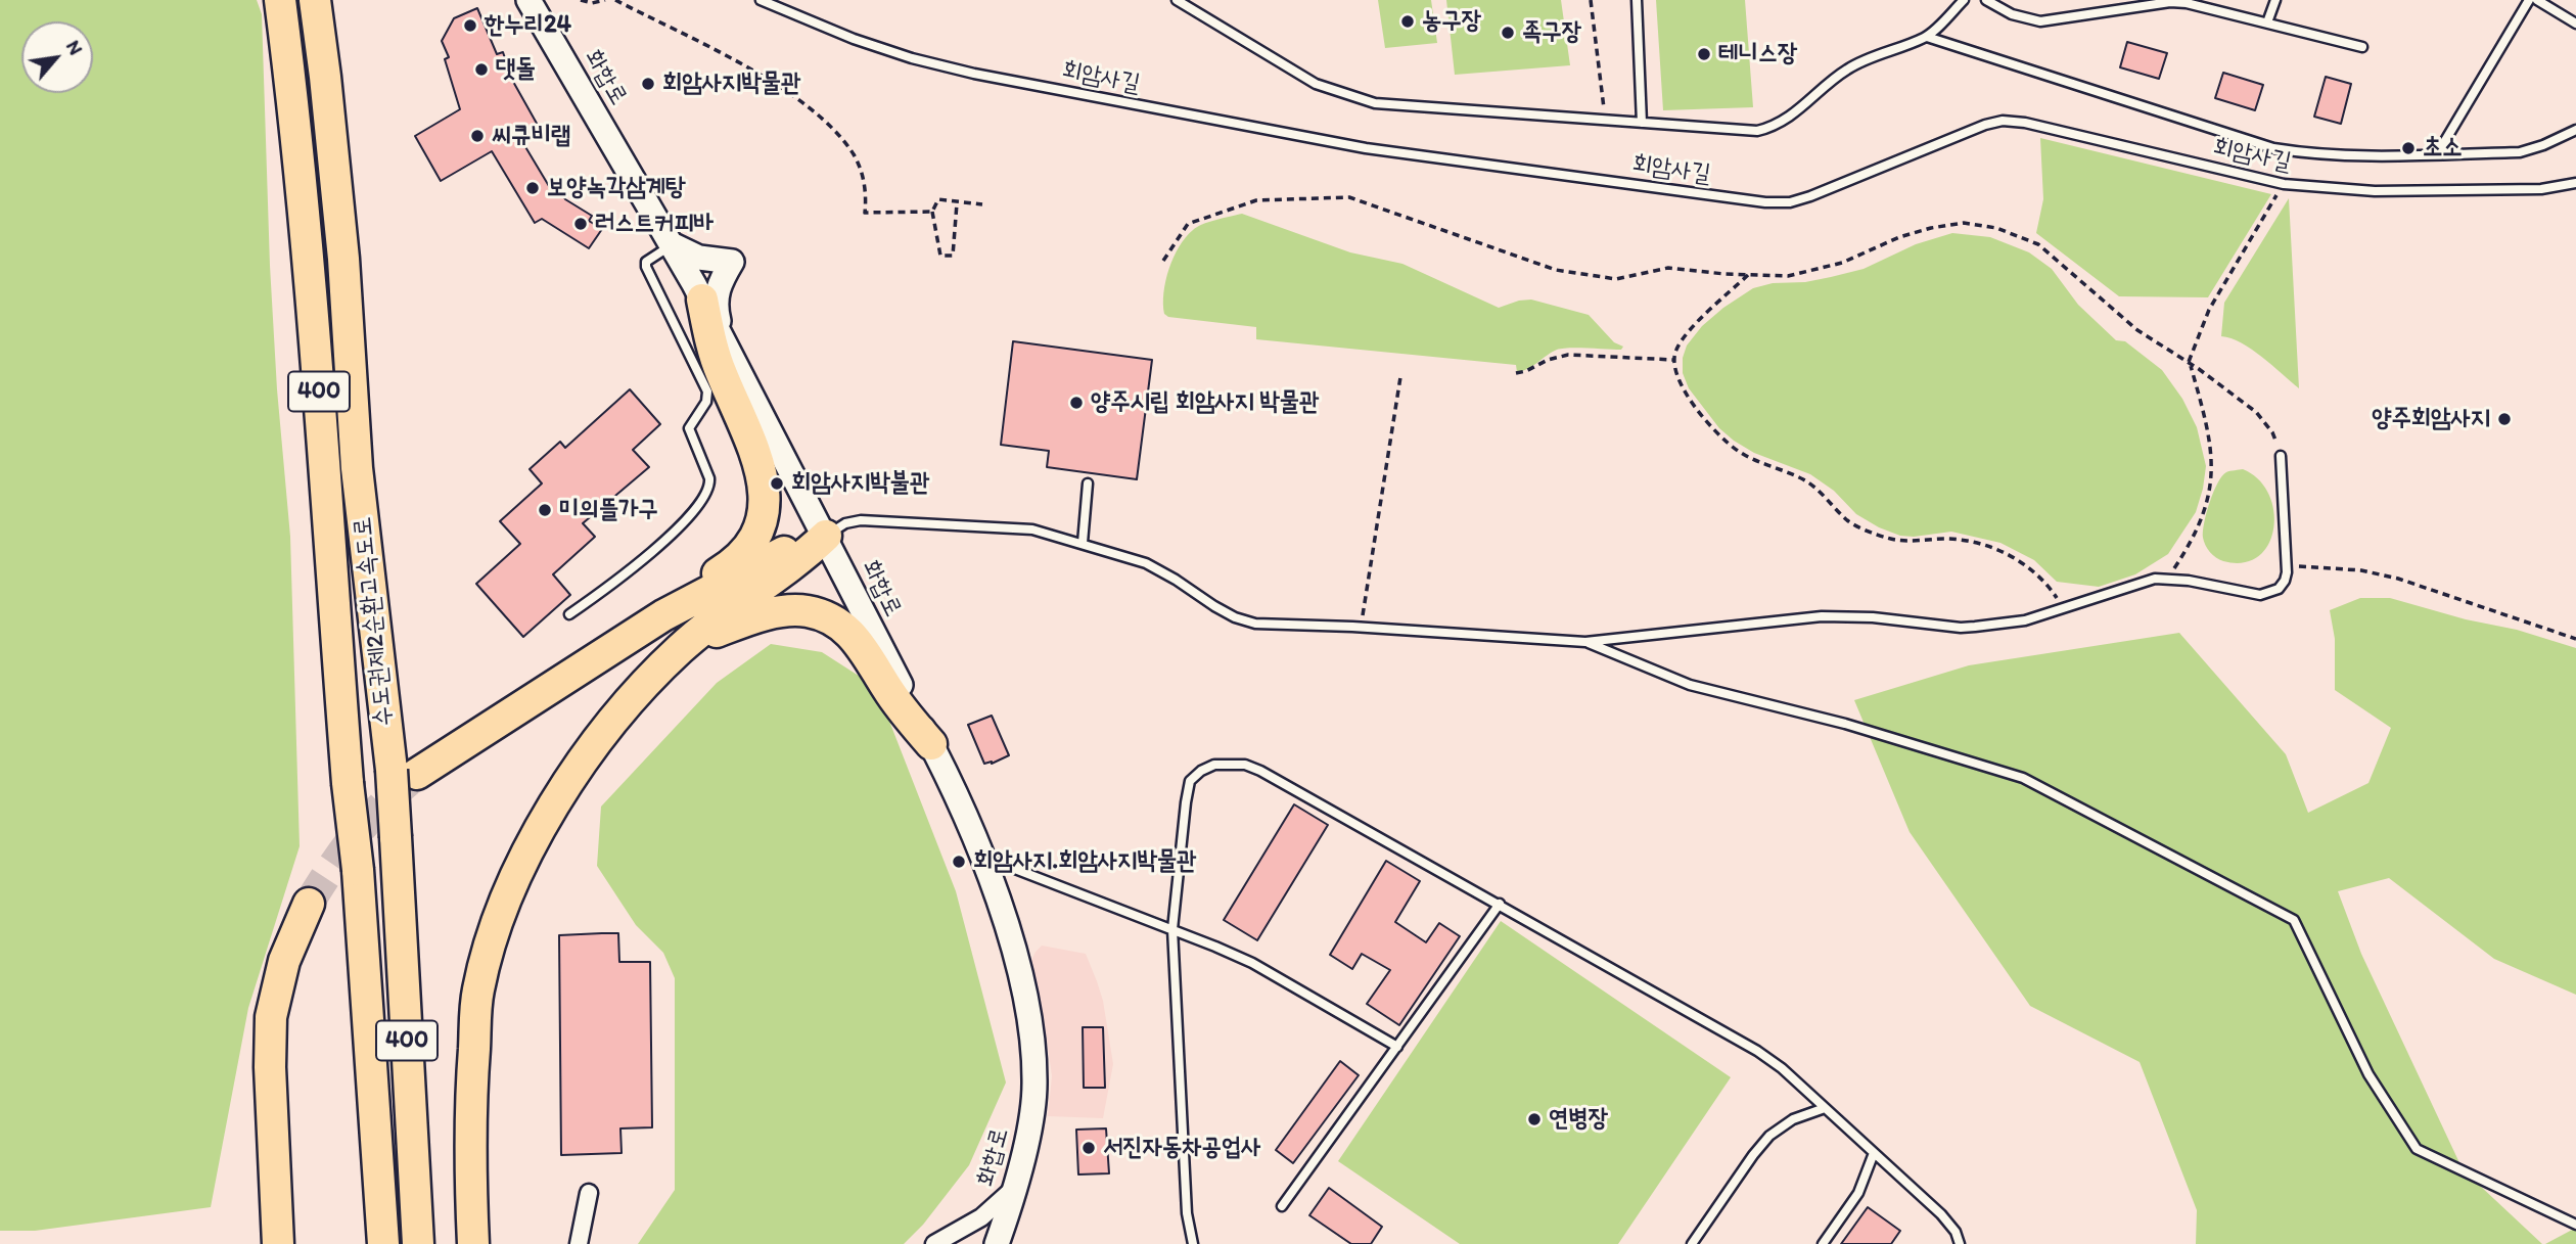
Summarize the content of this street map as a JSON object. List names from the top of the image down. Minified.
{"streets":{"highway":["400","수도권제2순환고속도로"],"main road":["화합로"],"lane":["회암사길"]},"places":["농구장","한누리24","족구장","테니스장","댓돌","회암사지박물관","씨큐비랩","초소","보양녹각삼계탕","러스트커피바","양주시립 회암사지 박물관","양주회암사지","회암사지박불관","미의뜰가구","회암사지.회암사지박물관","연병장","서진자동차공업사"],"north":"top right"}
